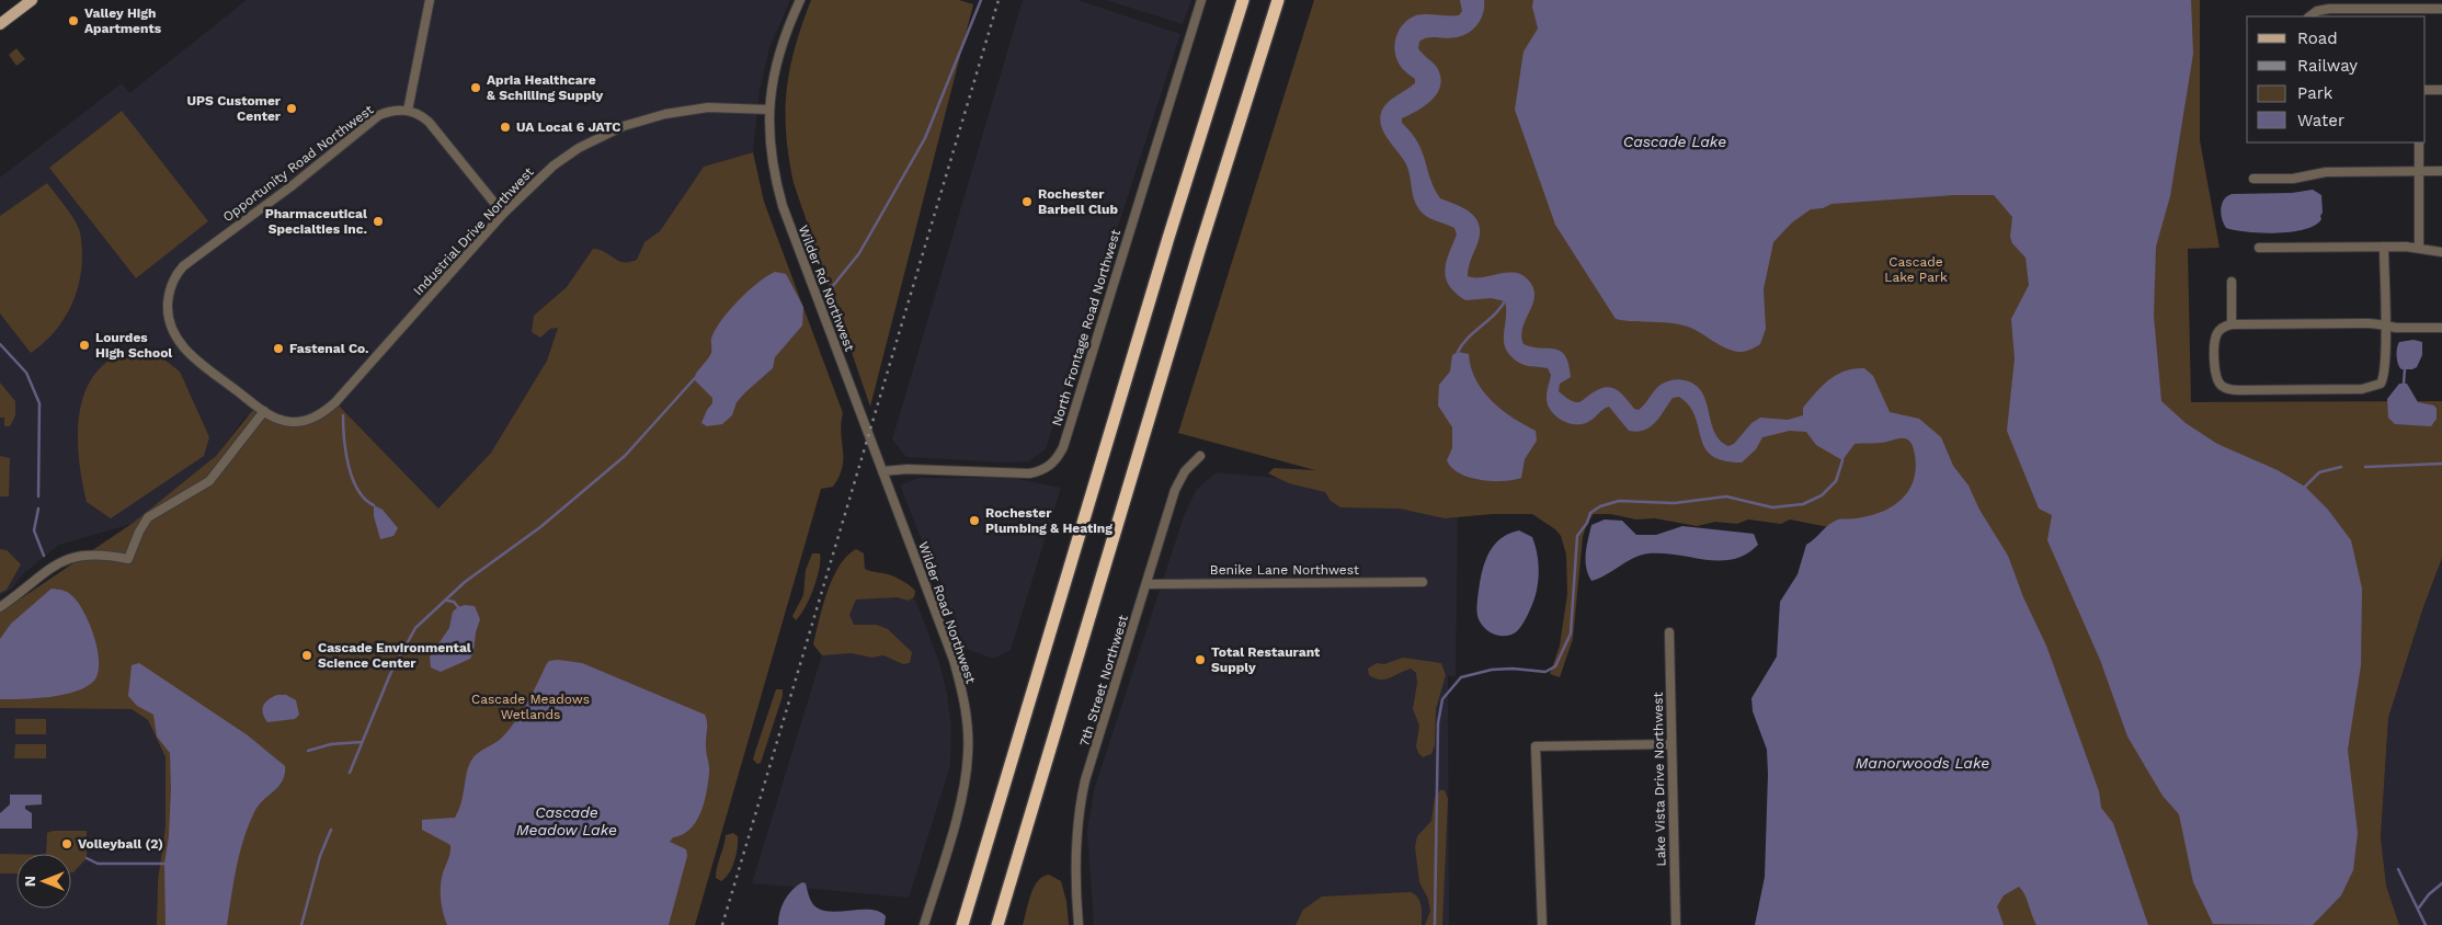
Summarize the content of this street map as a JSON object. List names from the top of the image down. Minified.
{"streets":{"street":["Opportunity Road Northwest","Industrial Drive Northwest","Wilder Rd Northwest","North Frontage Road Northwest","Benike Lane Northwest","Wilder Road Northwest","7th Street Northwest","Lake Vista Drive Northwest"]},"crossings":[["Opportunity Road Northwest","Industrial Drive Northwest"],["Industrial Drive Northwest","Wilder Rd Northwest"],["Wilder Rd Northwest","North Frontage Road Northwest"],["Wilder Rd Northwest","Wilder Road Northwest"],["North Frontage Road Northwest","Wilder Road Northwest"],["Benike Lane Northwest","7th Street Northwest"]],"water":["Cascade Lake","Manorwoods Lake","Cascade Meadow Lake"],"parks":["Cascade Lake Park","Cascade Meadows Wetlands"],"places":["Valley High Apartments","Apria Healthcare & Schilling Supply","UPS Customer Center","UA Local 6 JATC","Rochester Barbell Club","Pharmaceutical Specialties Inc.","Lourdes High School","Fastenal Co.","Rochester Plumbing & Heating","Cascade Environmental Science Center","Total Restaurant Supply","Volleyball (2)"],"legend":["Road","Railway","Park","Water"],"north":"left"}
